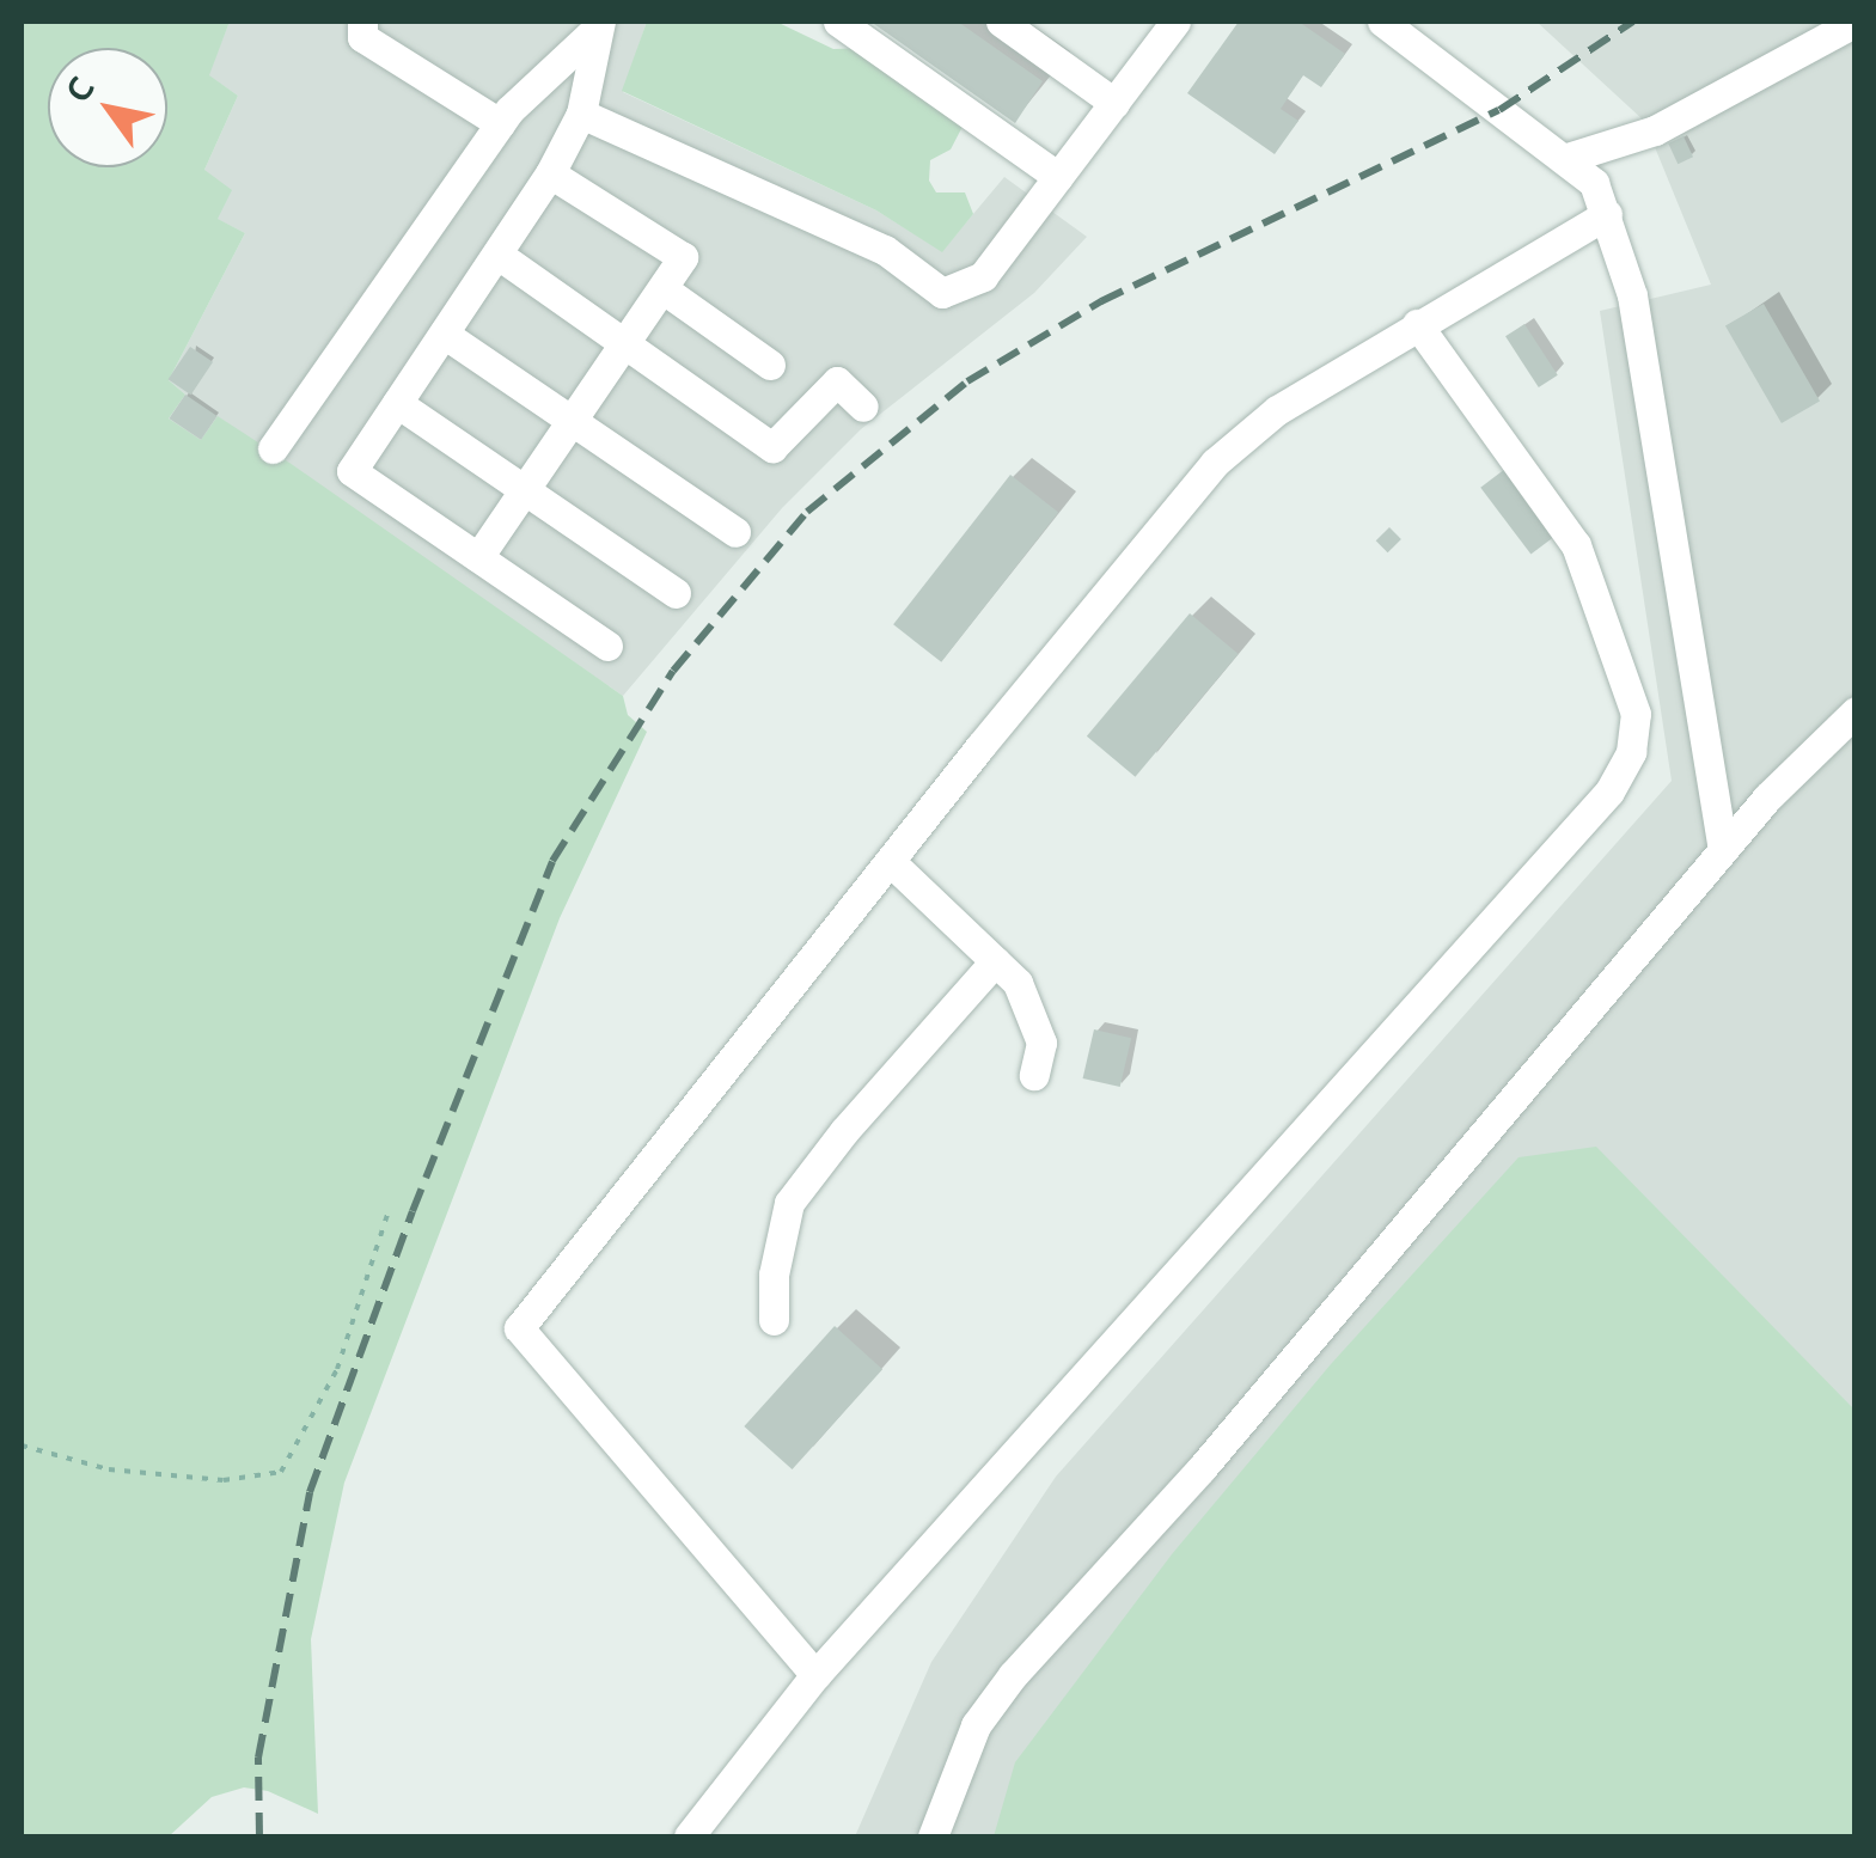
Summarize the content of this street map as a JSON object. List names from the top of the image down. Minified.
{"north":"top left"}
